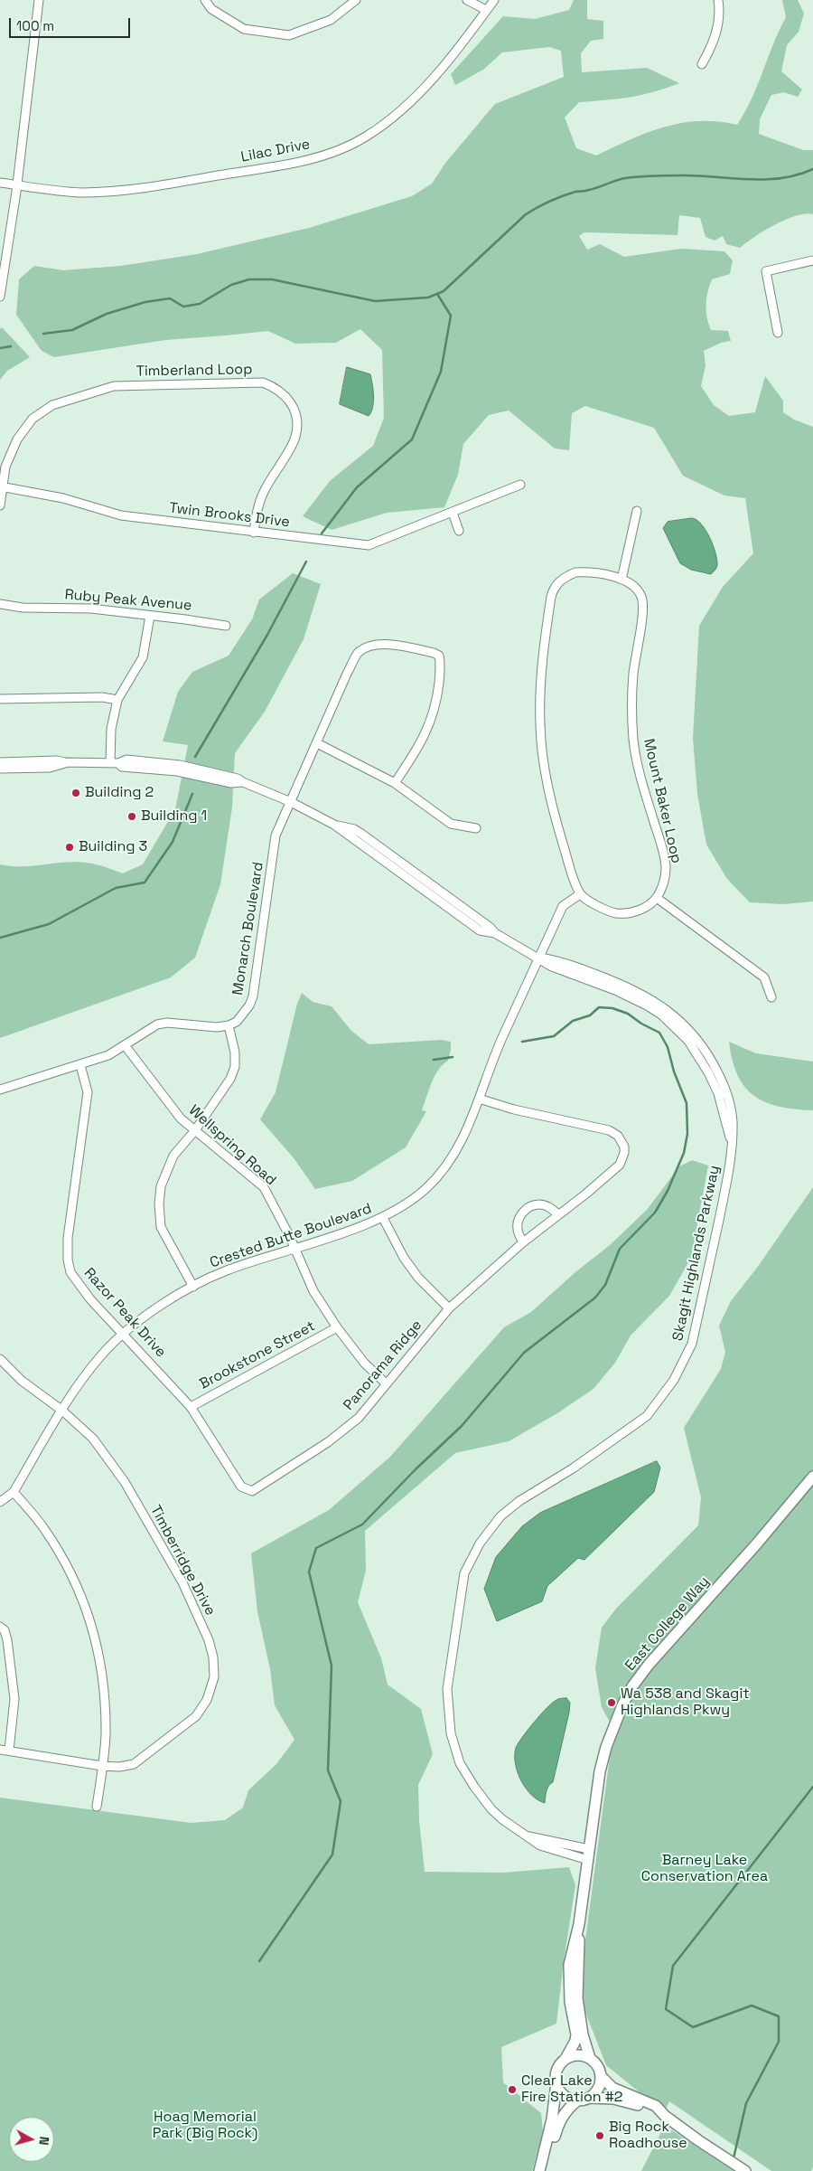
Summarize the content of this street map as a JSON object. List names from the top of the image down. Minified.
{"streets":{"main road":["East College Way"],"street":["Lilac Drive","Timberland Loop","Twin Brooks Drive","Ruby Peak Avenue","Mount Baker Loop","Monarch Boulevard","Wellspring Road","Crested Butte Boulevard","Skagit Highlands Parkway","Razor Peak Drive","Brookstone Street","Panorama Ridge","Timberridge Drive"]},"crossings":[["Timberland Loop","Twin Brooks Drive"],["Monarch Boulevard","Skagit Highlands Parkway"],["Wellspring Road","Crested Butte Boulevard"],["Wellspring Road","Brookstone Street"],["Wellspring Road","Panorama Ridge"],["Crested Butte Boulevard","Skagit Highlands Parkway"],["Crested Butte Boulevard","Razor Peak Drive"],["Crested Butte Boulevard","Panorama Ridge"],["Crested Butte Boulevard","Timberridge Drive"],["Skagit Highlands Parkway","East College Way"],["Razor Peak Drive","Brookstone Street"],["Razor Peak Drive","Panorama Ridge"]],"parks":["Barney Lake Conservation Area","Hoag Memorial Park (Big Rock)"],"places":["Building 2","Building 1","Building 3","Wa 538 and Skagit Highlands Pkwy","Clear Lake Fire Station #2","Big Rock Roadhouse"],"scale_bar":"100 m","north":"right"}
